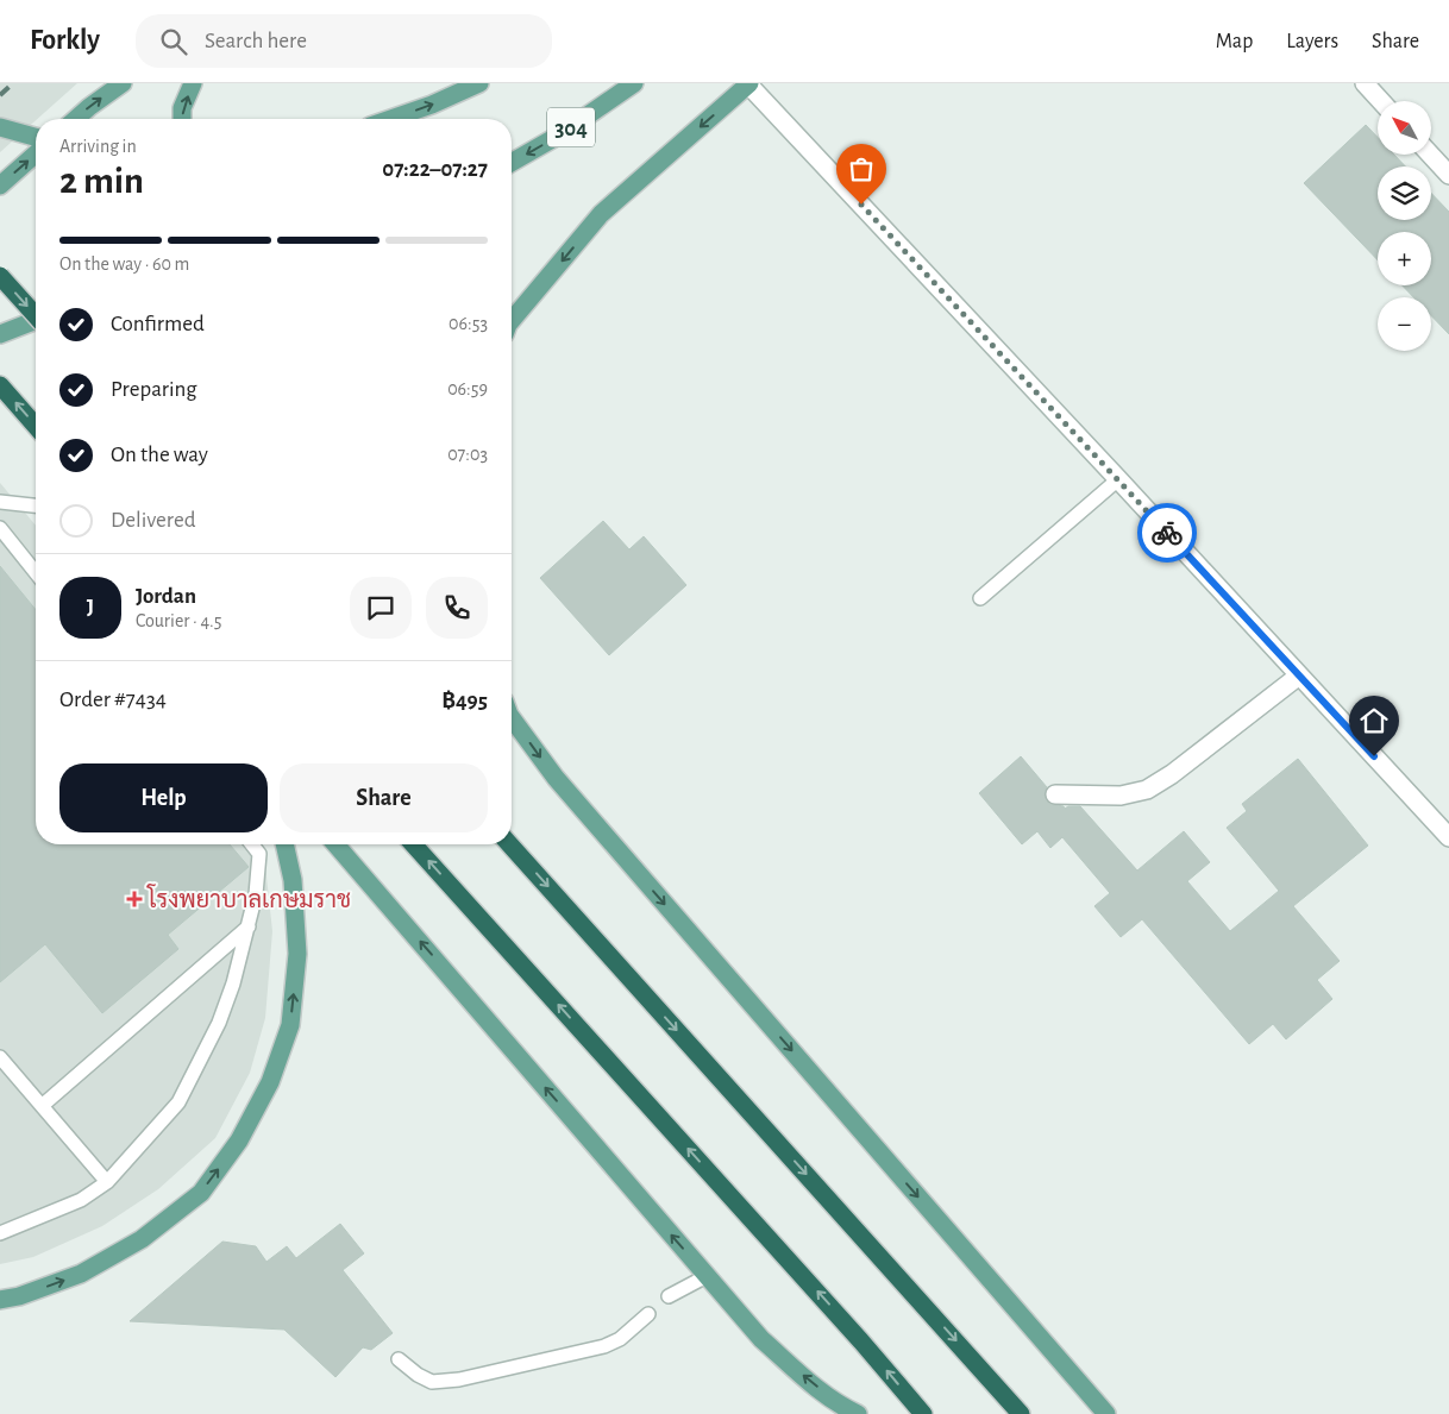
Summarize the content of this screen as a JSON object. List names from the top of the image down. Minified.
{"streets":{"main road":["304"]},"places":{"health":["โรงพยาบาลเกษมราช"]},"north":"top left","page":{"header":"Forkly","search":"Search here","nav":["Map","Layers","Share"],"map_buttons":["+","−"],"heading":["2 min","Arriving in","07:22–07:27"],"panel":["Jordan","Courier · 4.5","Order #7434","฿495"],"bar":"On the way · 60 m","list":[["Confirmed","06:53"],["Preparing","06:59"],["On the way","07:03"],"Delivered"],"round":"J","buttons":["Help","Share"]}}
